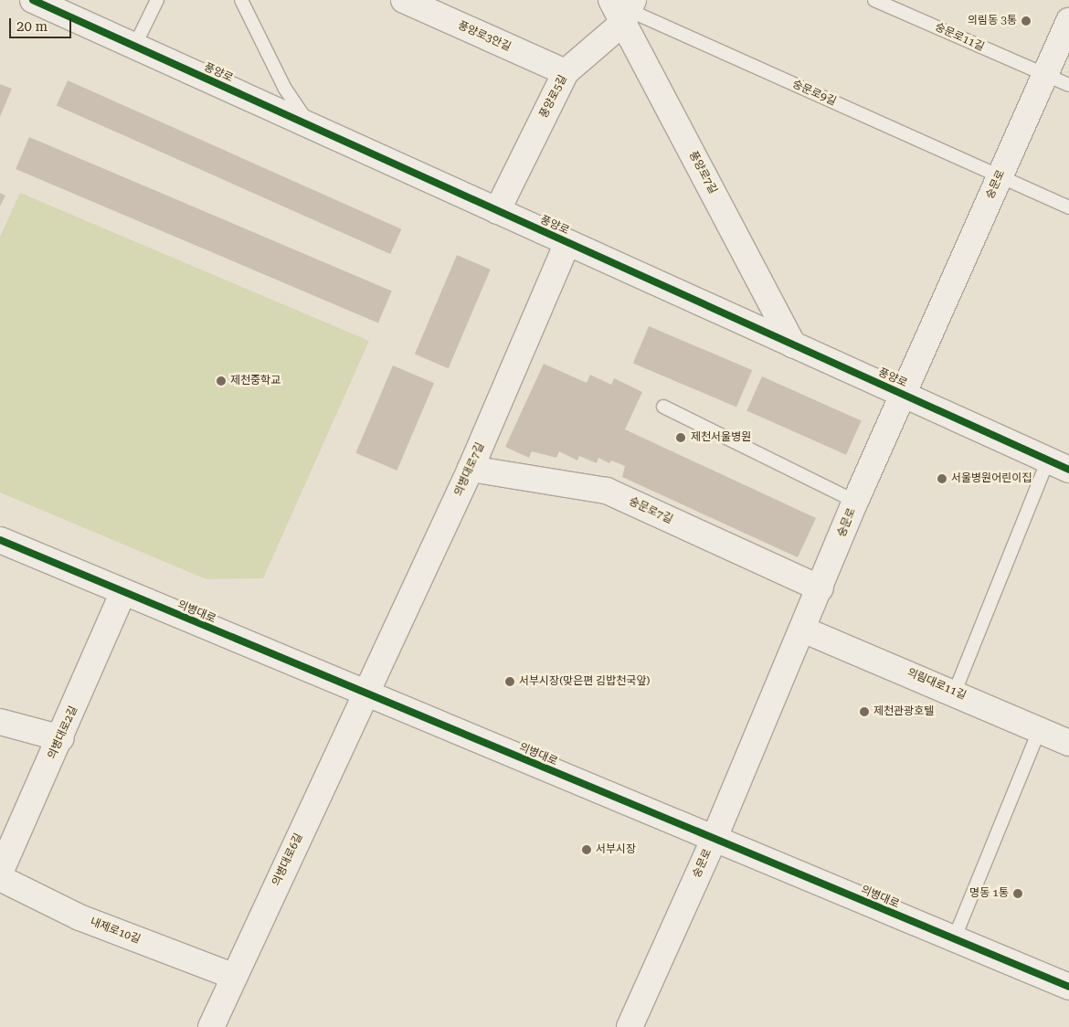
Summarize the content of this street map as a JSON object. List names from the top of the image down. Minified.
{"streets":{"street":["풍양로3안길","풍양로","풍양로5길","풍양로7길","숭문로","의병대로7길","숭문로7길","의병대로","의림대로11길","의병대로2길","의병대로6길","내제로10길"],"lane":["숭문로11길","숭문로9길"]},"crossings":[["풍양로3안길","풍양로5길"],["숭문로11길","숭문로"],["풍양로","풍양로5길"],["풍양로","풍양로7길"],["풍양로","숭문로"],["풍양로","의병대로7길"],["풍양로","의림대로11길"],["숭문로9길","풍양로5길"],["숭문로9길","풍양로7길"],["숭문로9길","숭문로"],["풍양로5길","풍양로7길"],["숭문로","숭문로7길"],["숭문로","의병대로"],["숭문로","의림대로11길"],["의병대로7길","숭문로7길"],["의병대로7길","의병대로"],["의병대로7길","의병대로6길"],["의병대로","의병대로2길"],["의병대로","의병대로6길"],["의병대로6길","내제로10길"]],"places":["의림동 3통","제천중학교","제천서울병원","서울병원어린이집","서부시장(맞은편 김밥천국앞)","제천관광호텔","서부시장","명동 1통"],"scale_bar":"20 m"}
